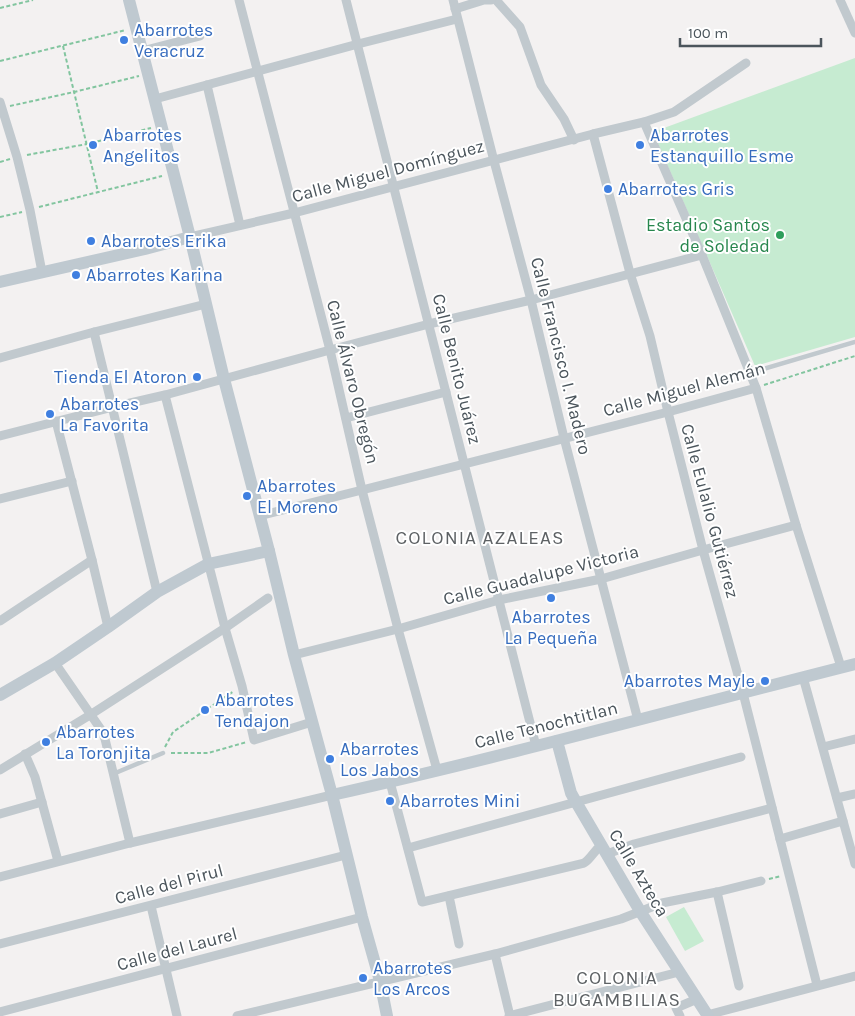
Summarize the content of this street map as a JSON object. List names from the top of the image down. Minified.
{"streets":{"street":["Calle Miguel Domínguez","Calle Francisco I. Madero","Calle Benito Juárez","Calle Álvaro Obregón","Calle Miguel Alemán","Calle Eulalio Gutiérrez","Calle Guadalupe Victoria","Calle Tenochtitlan","Calle Azteca","Calle del Pirul","Calle del Laurel"]},"crossings":[["Calle Miguel Domínguez","Calle Francisco I. Madero"],["Calle Miguel Domínguez","Calle Benito Juárez"],["Calle Miguel Domínguez","Calle Álvaro Obregón"],["Calle Miguel Domínguez","Calle Eulalio Gutiérrez"],["Calle Francisco I. Madero","Calle Miguel Alemán"],["Calle Francisco I. Madero","Calle Guadalupe Victoria"],["Calle Francisco I. Madero","Calle Tenochtitlan"],["Calle Benito Juárez","Calle Miguel Alemán"],["Calle Benito Juárez","Calle Guadalupe Victoria"],["Calle Benito Juárez","Calle Tenochtitlan"],["Calle Álvaro Obregón","Calle Miguel Alemán"],["Calle Álvaro Obregón","Calle Guadalupe Victoria"],["Calle Álvaro Obregón","Calle Tenochtitlan"],["Calle Miguel Alemán","Calle Eulalio Gutiérrez"],["Calle Eulalio Gutiérrez","Calle Guadalupe Victoria"],["Calle Eulalio Gutiérrez","Calle Tenochtitlan"],["Calle Tenochtitlan","Calle Azteca"]],"districts":["COLONIA AZALEAS","COLONIA BUGAMBILIAS"],"places":["Abarrotes Veracruz","Abarrotes Angelitos","Abarrotes Estanquillo Esme","Abarrotes Gris","Estadio Santos de Soledad","Abarrotes Erika","Abarrotes Karina","Tienda El Atoron","Abarrotes La Favorita","Abarrotes El Moreno","Abarrotes La Pequeña","Abarrotes Mayle","Abarrotes Tendajon","Abarrotes La Toronjita","Abarrotes Los Jabos","Abarrotes Mini","Abarrotes Los Arcos"],"scale_bar":"100 m"}
